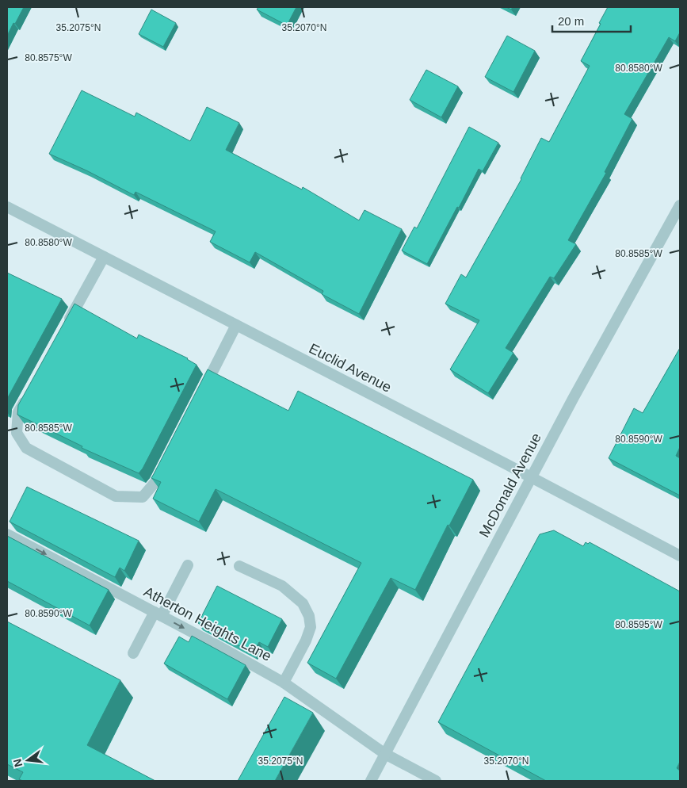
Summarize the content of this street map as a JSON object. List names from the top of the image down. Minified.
{"streets":{"street":["Euclid Avenue","McDonald Avenue","Atherton Heights Lane"]},"crossings":[["Euclid Avenue","McDonald Avenue"],["McDonald Avenue","Atherton Heights Lane"]],"one_way":["Atherton Heights Lane"],"scale_bar":"20 m","north":"left","coordinates":["35.2075°N","35.2070°N","80.8575°W","80.8580°W","80.8585°W","80.8590°W","80.8595°W"]}
